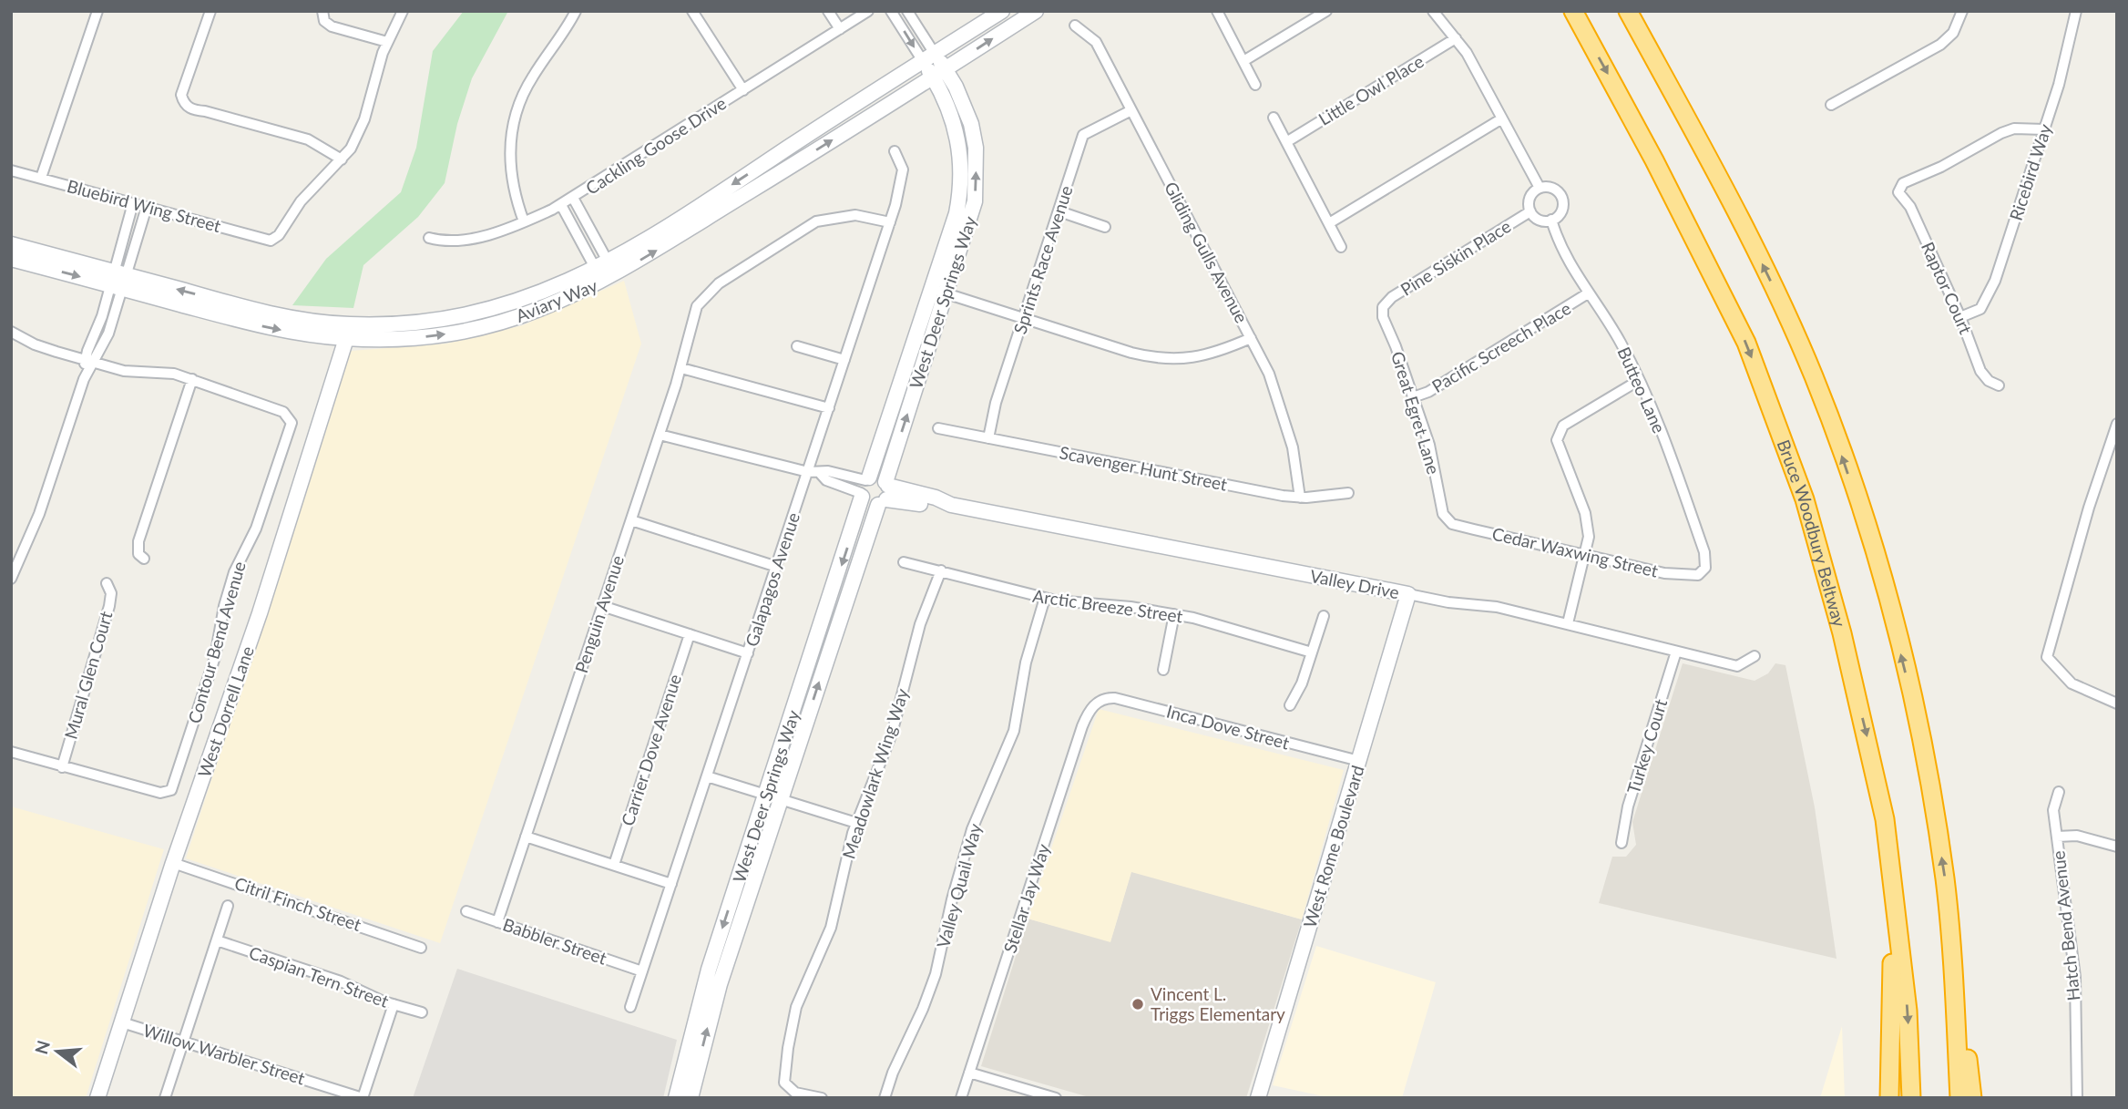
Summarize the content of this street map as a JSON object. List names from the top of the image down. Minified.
{"streets":{"highway":["Bruce Woodbury Beltway"],"main road":["Aviary Way","West Deer Springs Way","Valley Drive","West Dorrell Lane","West Rome Boulevard"],"street":["Little Owl Place","Cackling Goose Drive","Ricebird Way","Bluebird Wing Street","Gliding Gulls Avenue","Pine Siskin Place","Sprints Race Avenue","Raptor Court","Pacific Screech Place","Butteo Lane","Great Egret Lane","Scavenger Hunt Street","Cedar Waxwing Street","Galapagos Avenue","Arctic Breeze Street","Penguin Avenue","Contour Bend Avenue","Mural Glen Court","Inca Dove Street","Turkey Court","Carrier Dove Avenue","Meadowlark Wing Way","Valley Quail Way","Stellar Jay Way","Citril Finch Street","Hatch Bend Avenue","Babbler Street","Caspian Tern Street","Willow Warbler Street"]},"crossings":[["Ricebird Way","Raptor Court"],["Gliding Gulls Avenue","Sprints Race Avenue"],["Gliding Gulls Avenue","Scavenger Hunt Street"],["Pine Siskin Place","Butteo Lane"],["Pine Siskin Place","Great Egret Lane"],["Sprints Race Avenue","Scavenger Hunt Street"],["Aviary Way","West Deer Springs Way"],["Aviary Way","West Dorrell Lane"],["West Deer Springs Way","Valley Drive"],["Pacific Screech Place","Butteo Lane"],["Pacific Screech Place","Great Egret Lane"],["Butteo Lane","Cedar Waxwing Street"],["Great Egret Lane","Cedar Waxwing Street"],["Galapagos Avenue","Penguin Avenue"],["Galapagos Avenue","Babbler Street"],["Valley Drive","Turkey Court"],["Valley Drive","West Rome Boulevard"],["Arctic Breeze Street","Meadowlark Wing Way"],["Arctic Breeze Street","Valley Quail Way"],["Penguin Avenue","Babbler Street"],["Contour Bend Avenue","Mural Glen Court"],["West Dorrell Lane","Citril Finch Street"],["West Dorrell Lane","Willow Warbler Street"],["Inca Dove Street","West Rome Boulevard"],["Inca Dove Street","Stellar Jay Way"]],"places":["Vincent L. Triggs Elementary"],"north":"left"}
